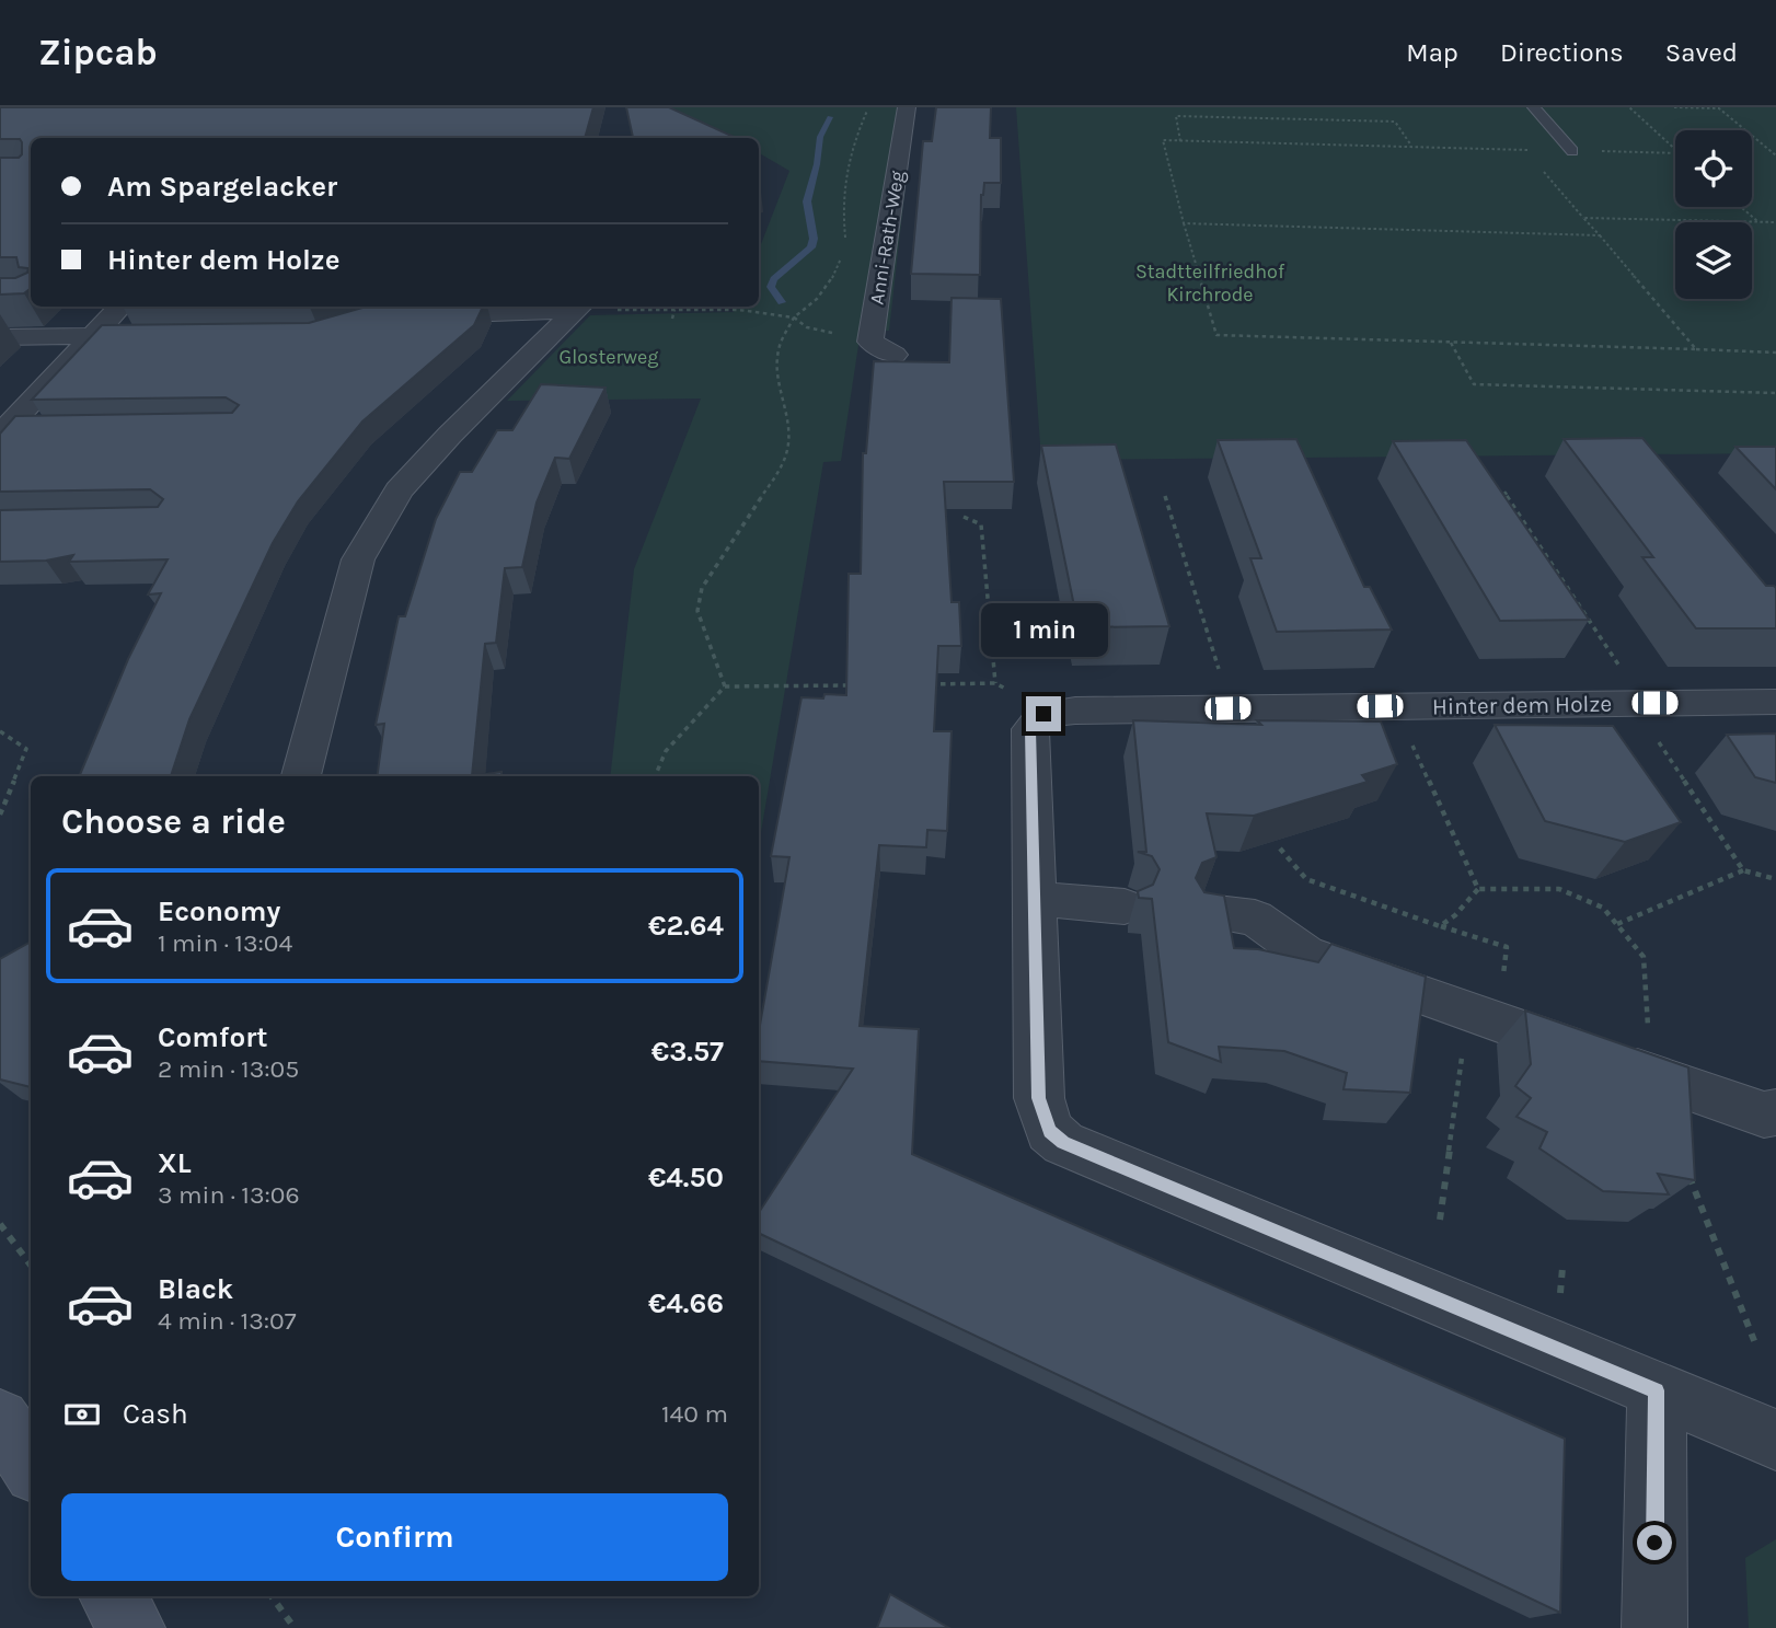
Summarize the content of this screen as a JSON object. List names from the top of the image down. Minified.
{"streets":{"street":["Anni-Rath-Weg","Hinter dem Holze"]},"parks":["Stadtteilfriedhof Kirchrode","Glosterweg"],"page":{"header":"Zipcab","nav":["Map","Directions","Saved"],"banner":["Am Spargelacker","Hinter dem Holze"],"bubble":"1 min","heading":"Choose a ride","list":[{"name":"Economy","note":"1 min · 13:04","value":"€2.64"},{"name":"Comfort","note":"2 min · 13:05","value":"€3.57"},{"name":"XL","note":"3 min · 13:06","value":"€4.50"},{"name":"Black","note":"4 min · 13:07","value":"€4.66"}],"pay":["Cash","140 m"],"buttons":"Confirm"}}
